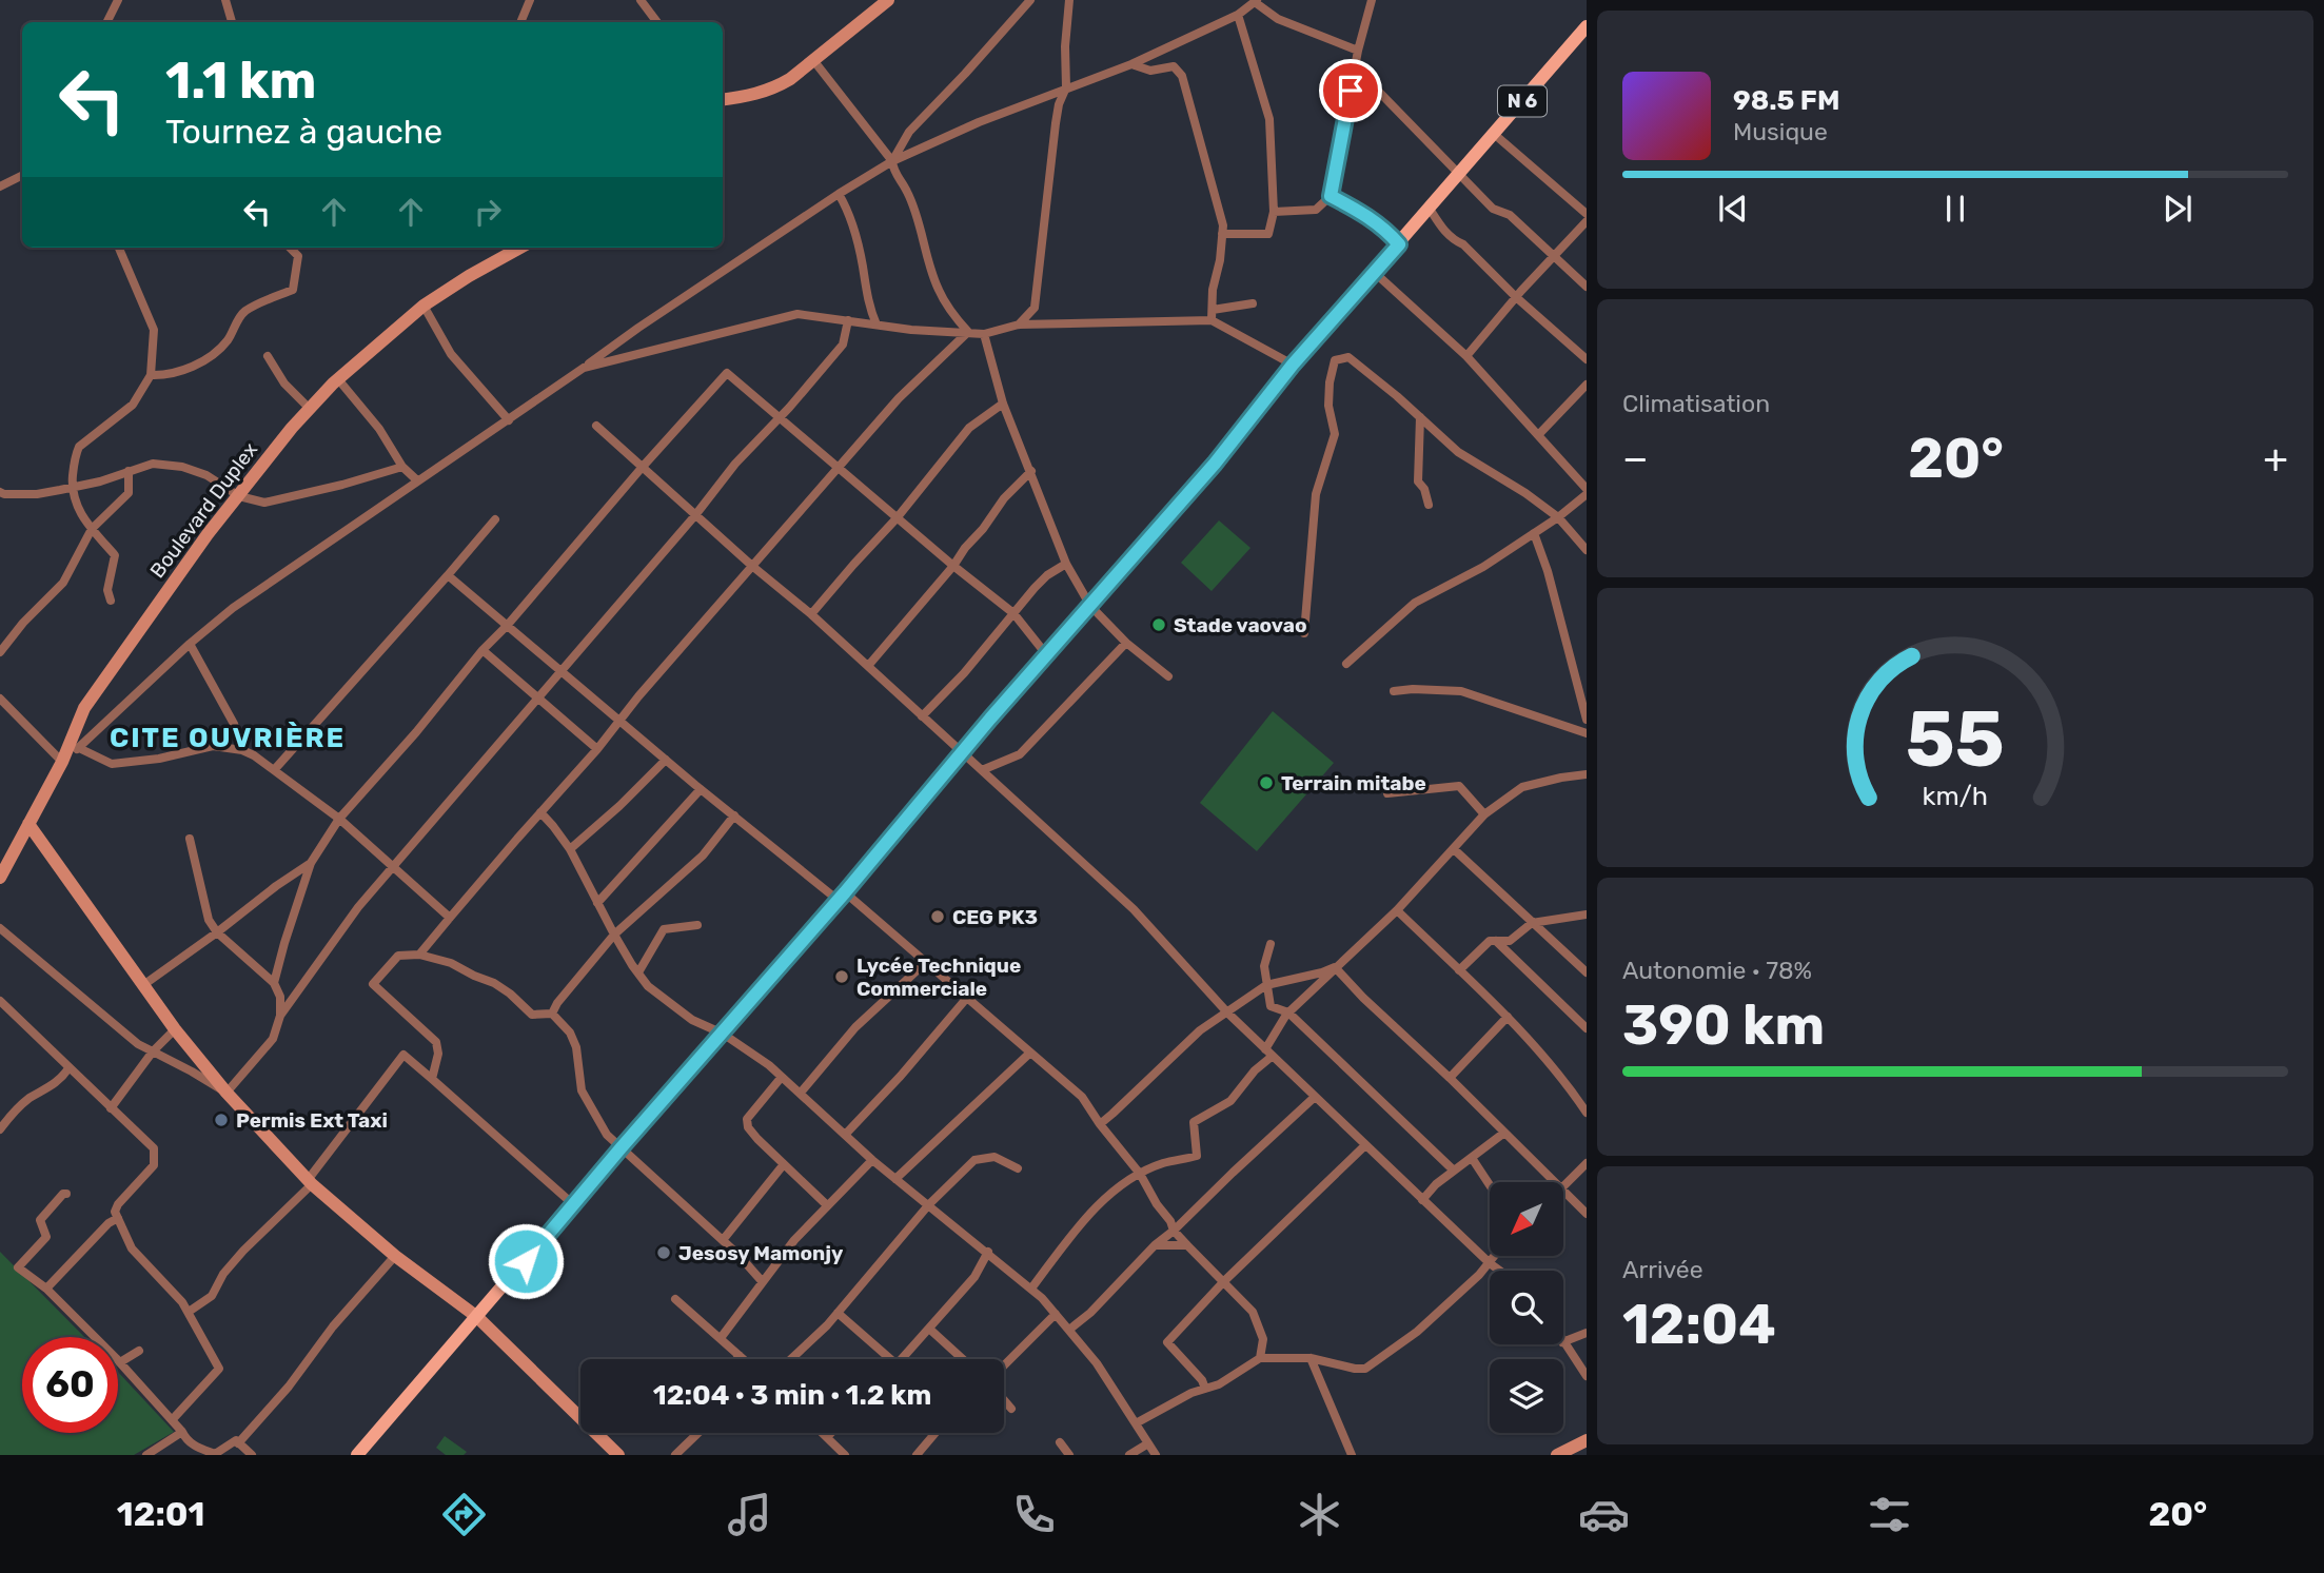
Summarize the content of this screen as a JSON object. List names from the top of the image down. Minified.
{"streets":{"main road":["N 6"],"street":["Boulevard Duplex"]},"districts":["CITE OUVRIÈRE"],"places":["Stade vaovao","Terrain mitabe","CEG PK3","Lycée Technique Commerciale","Permis Ext Taxi","Jesosy Mamonjy"],"north":"bottom left","page":{"turn":["1.1 km","Tournez à gauche"],"song":["98.5 FM","Musique"],"tile":["Climatisation",["Autonomie · 78%","390 km"],["Arrivée","12:04"]],"heat":["−","20°","+"],"limit":"60","trip":"12:04 · 3 min · 1.2 km","tabs":["12:01","20°"],"gauge":["55","km/h"]}}
